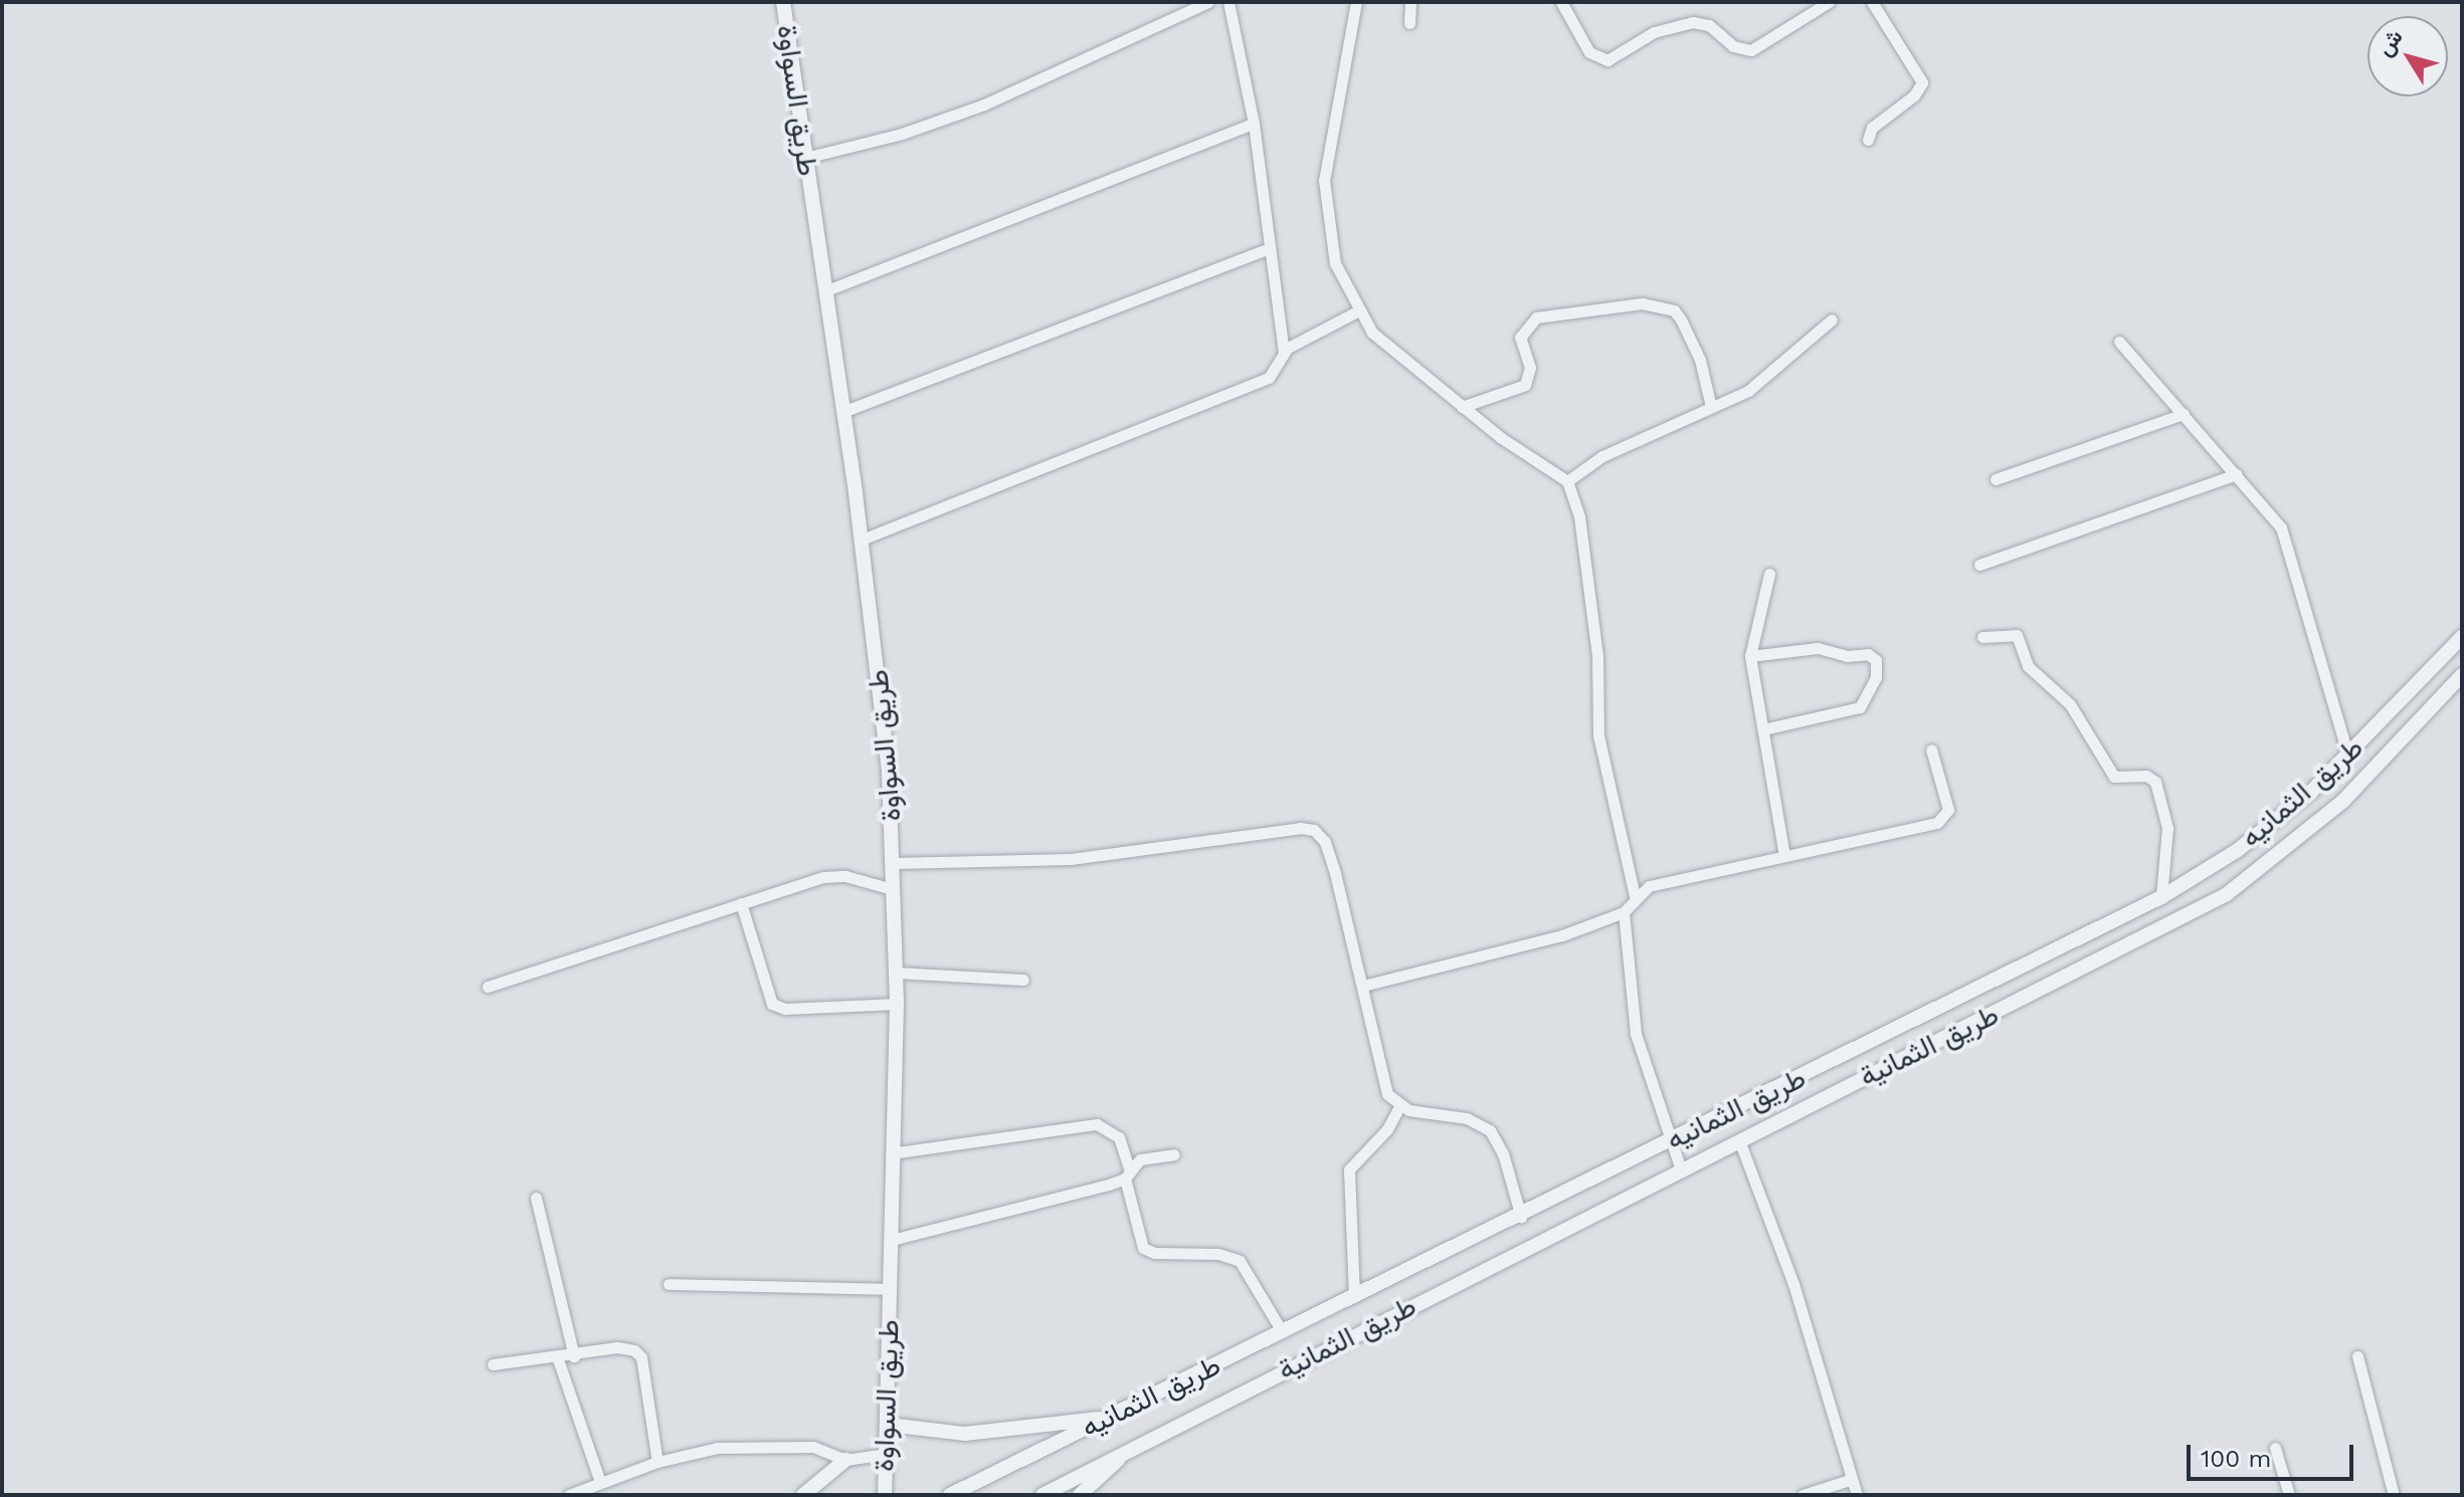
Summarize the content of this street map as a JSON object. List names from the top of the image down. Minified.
{"streets":{"street":["طريق السواوة","طريق الثمانيه","طريق الثمانية"]},"scale_bar":"100 m","north":"top left"}
